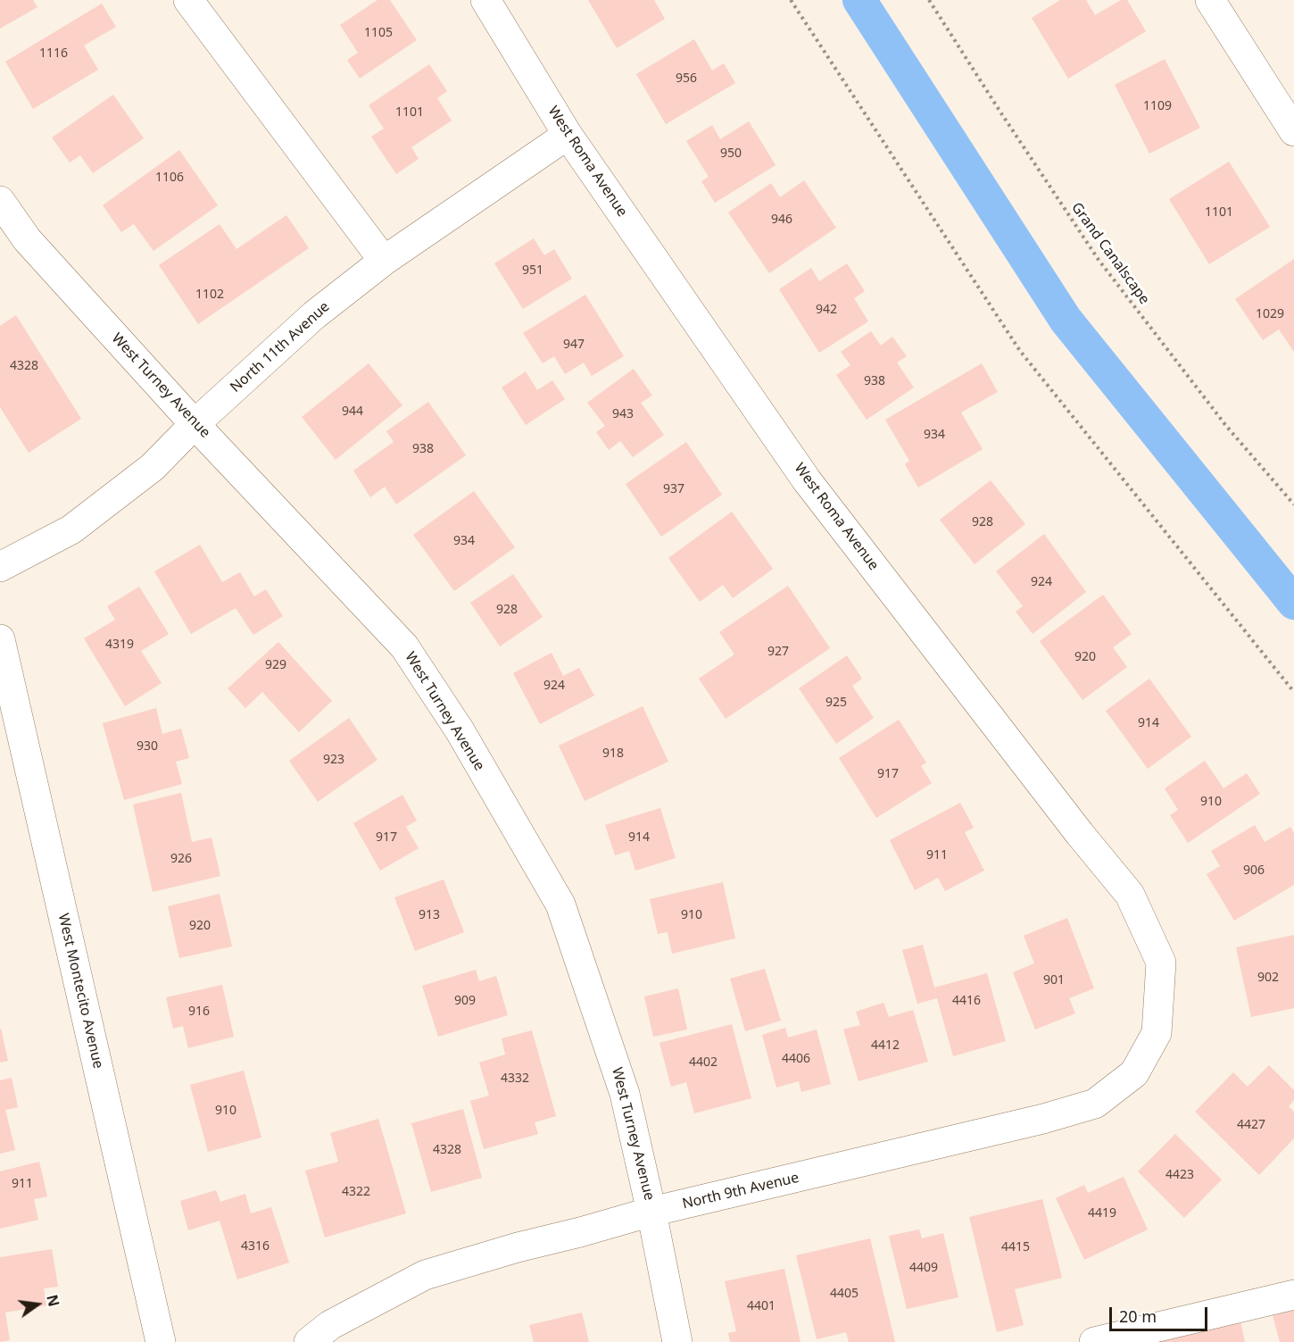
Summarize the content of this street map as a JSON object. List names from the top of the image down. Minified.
{"streets":{"street":["West Roma Avenue","North 11th Avenue","West Turney Avenue","West Montecito Avenue","North 9th Avenue"],"path":["Grand Canalscape"]},"crossings":[["West Roma Avenue","North 11th Avenue"],["West Roma Avenue","North 9th Avenue"],["North 11th Avenue","West Turney Avenue"],["West Turney Avenue","North 9th Avenue"]],"house_numbers":["1105","1116","956","1109","1101","950","1106","1101","946","951","1102","942","1029","947","4328","938","944","943","934","938","937","928","934","924","928","4319","927","920","929","924","925","914","930","918","923","917","910","917","914","911","926","906","913","910","920","902","901","909","4416","916","4412","4406","4402","4332","910","4427","4328","4423","911","4322","4419","4316","4415","4409","4405","4401"],"scale_bar":"20 m","north":"right"}
